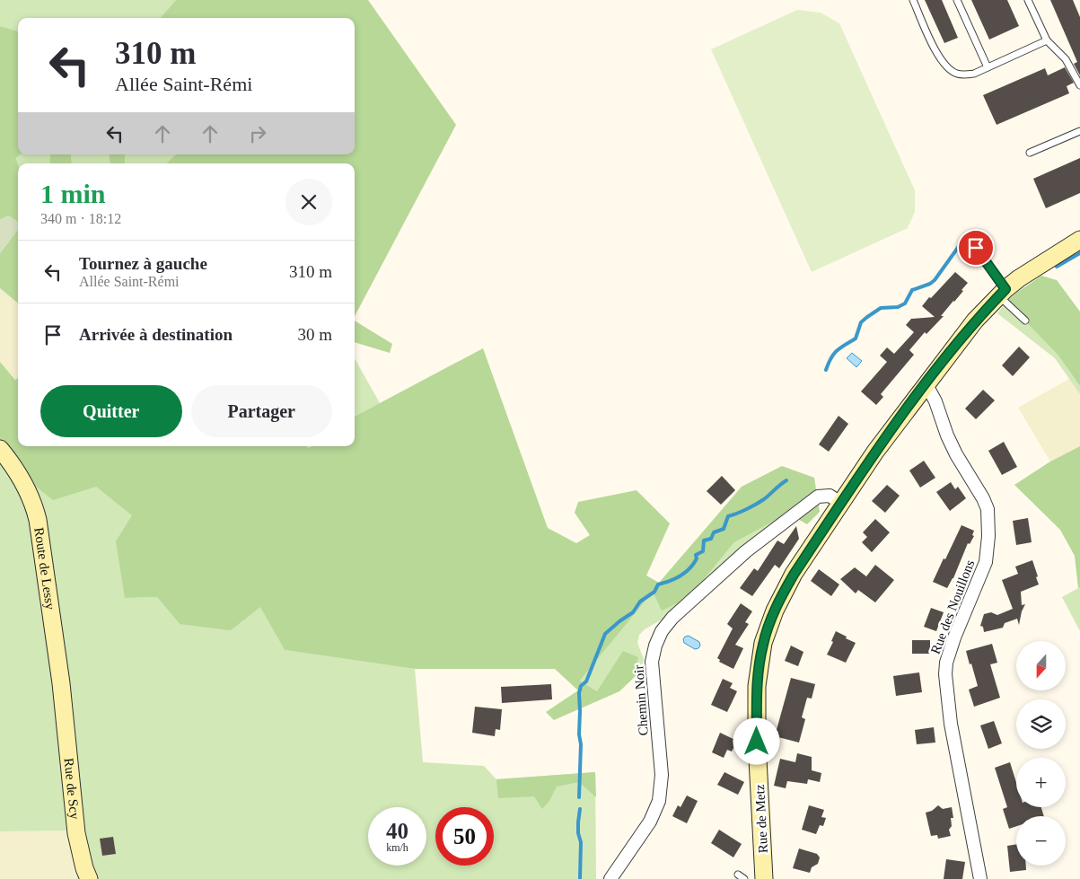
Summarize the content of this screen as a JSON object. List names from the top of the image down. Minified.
{"streets":{"main road":["Route de Lessy","Rue de Scy","Rue de Metz"],"street":["Rue des Nouillons","Chemin Noir"]},"crossings":[["Route de Lessy","Rue de Scy"],["Rue des Nouillons","Rue de Metz"],["Chemin Noir","Rue de Metz"]],"north":"bottom","page":{"turn":["310 m","Allée Saint-Rémi"],"heading":["1 min","340 m · 18:12"],"list":[{"name":"Tournez à gauche","note":"Allée Saint-Rémi","value":"310 m"},{"name":"Arrivée à destination","value":"30 m"}],"buttons":["Quitter","Partager"],"map_buttons":["+","−"],"speed":"40 km/h","limit":"50"}}
